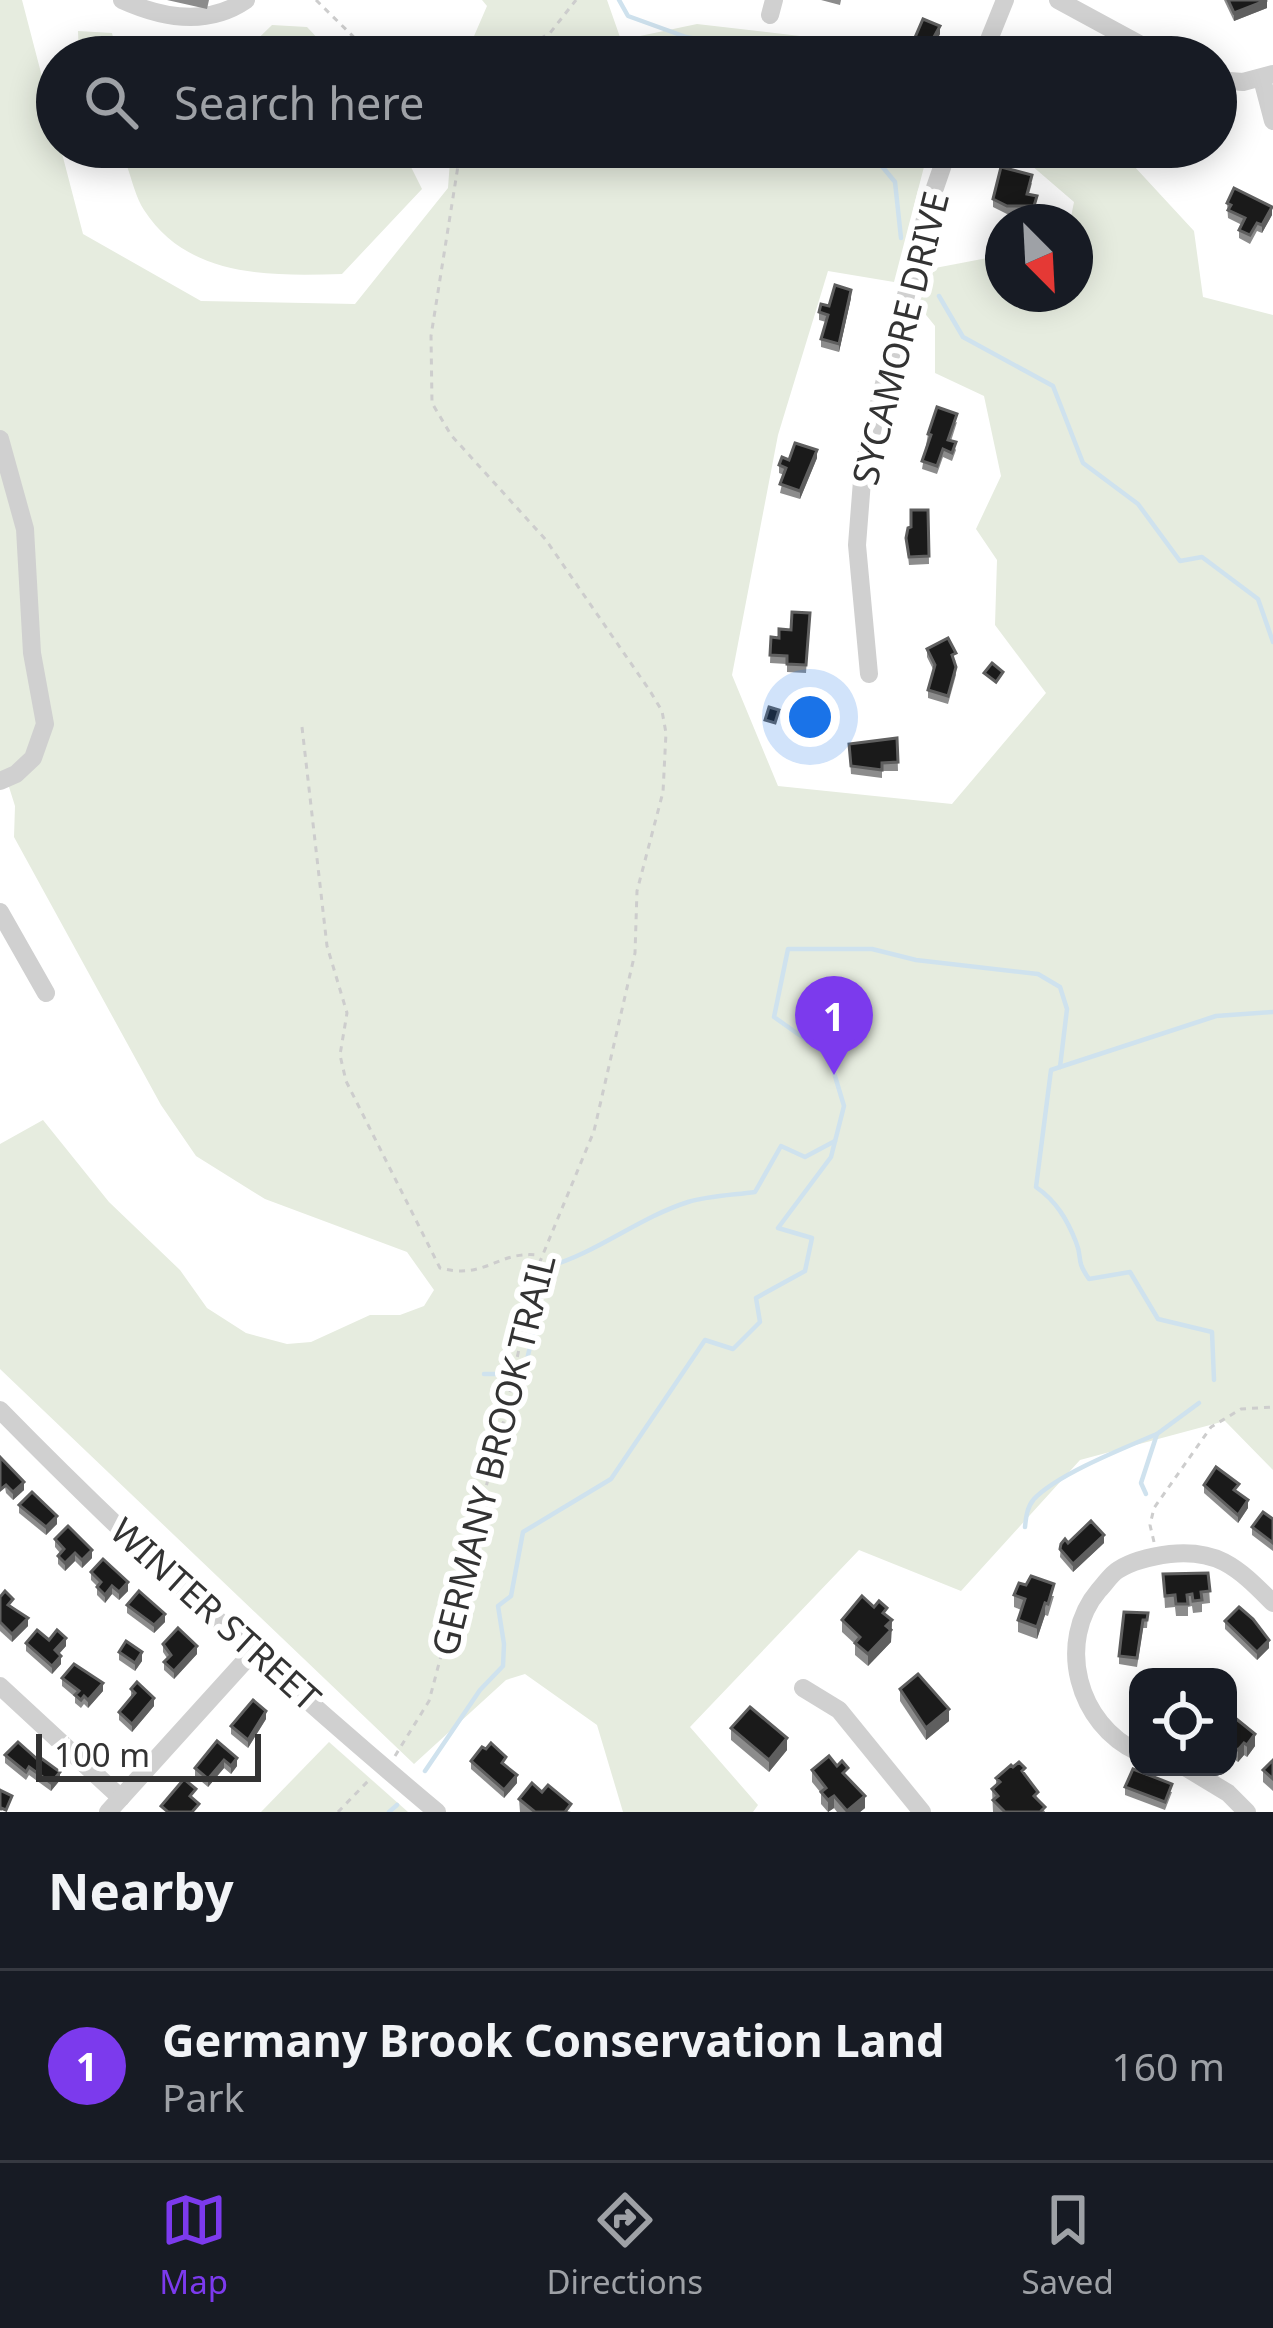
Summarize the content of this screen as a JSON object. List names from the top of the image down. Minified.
{"streets":{"street":["SYCAMORE DRIVE","WINTER STREET"],"path":["GERMANY BROOK TRAIL"]},"crossings":[["GERMANY BROOK TRAIL","WINTER STREET"]],"scale_bar":"100 m","north":"bottom right","page":{"search":"Search here","pins":"1","scale":"100 m","heading":"Nearby","list":[{"mark":"1","name":"Germany Brook Conservation Land","note":"Park","value":"160 m"}],"nav":["Map","Directions","Saved"]}}
